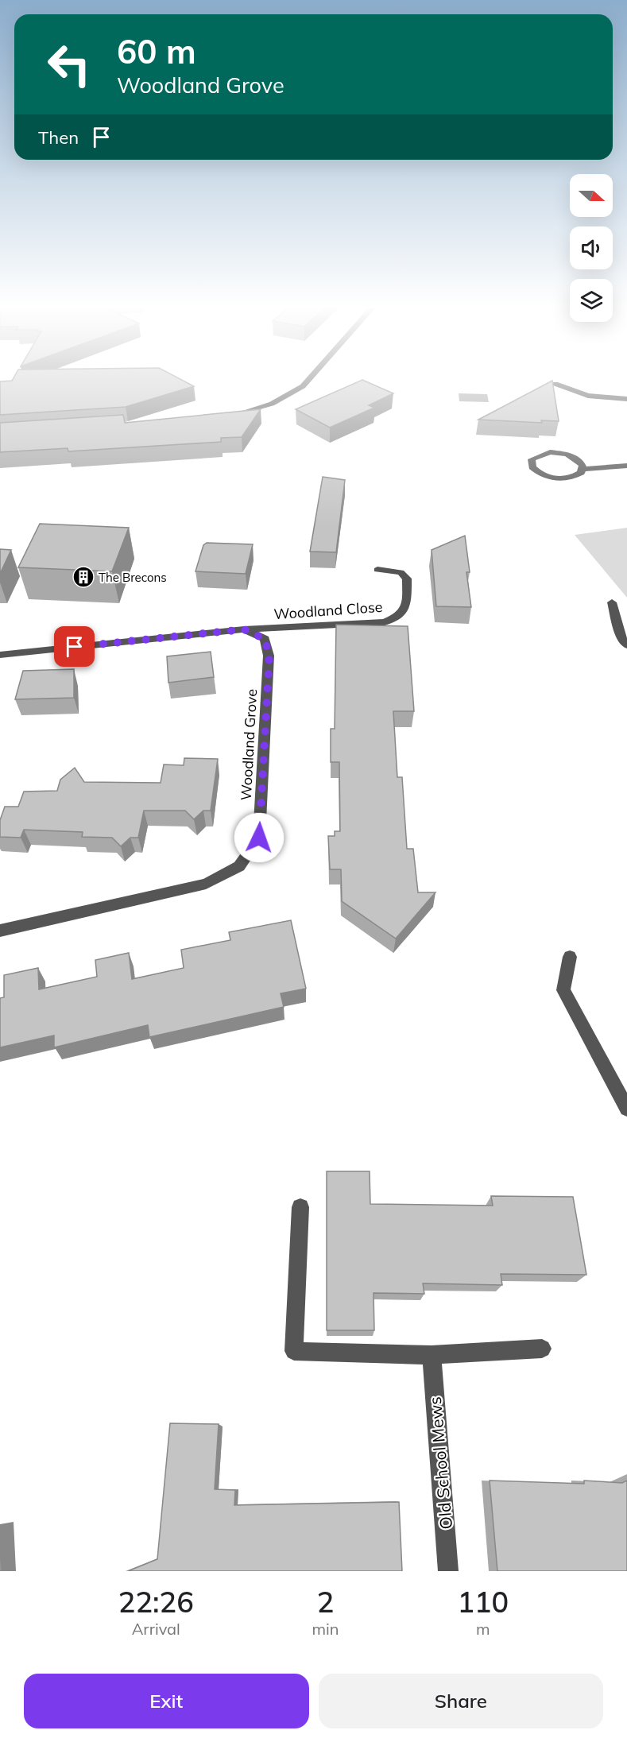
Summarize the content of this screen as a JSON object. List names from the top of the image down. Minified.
{"streets":{"street":["Woodland Close","Woodland Grove","Old School Mews"]},"crossings":[["Woodland Close","Woodland Grove"]],"places":{"building":["The Brecons"]},"north":"right","page":{"turn":["60 m","Woodland Grove"],"then":"Then","eta":["22:26","Arrival","2","min","110","m"],"buttons":["Exit","Share"]}}
